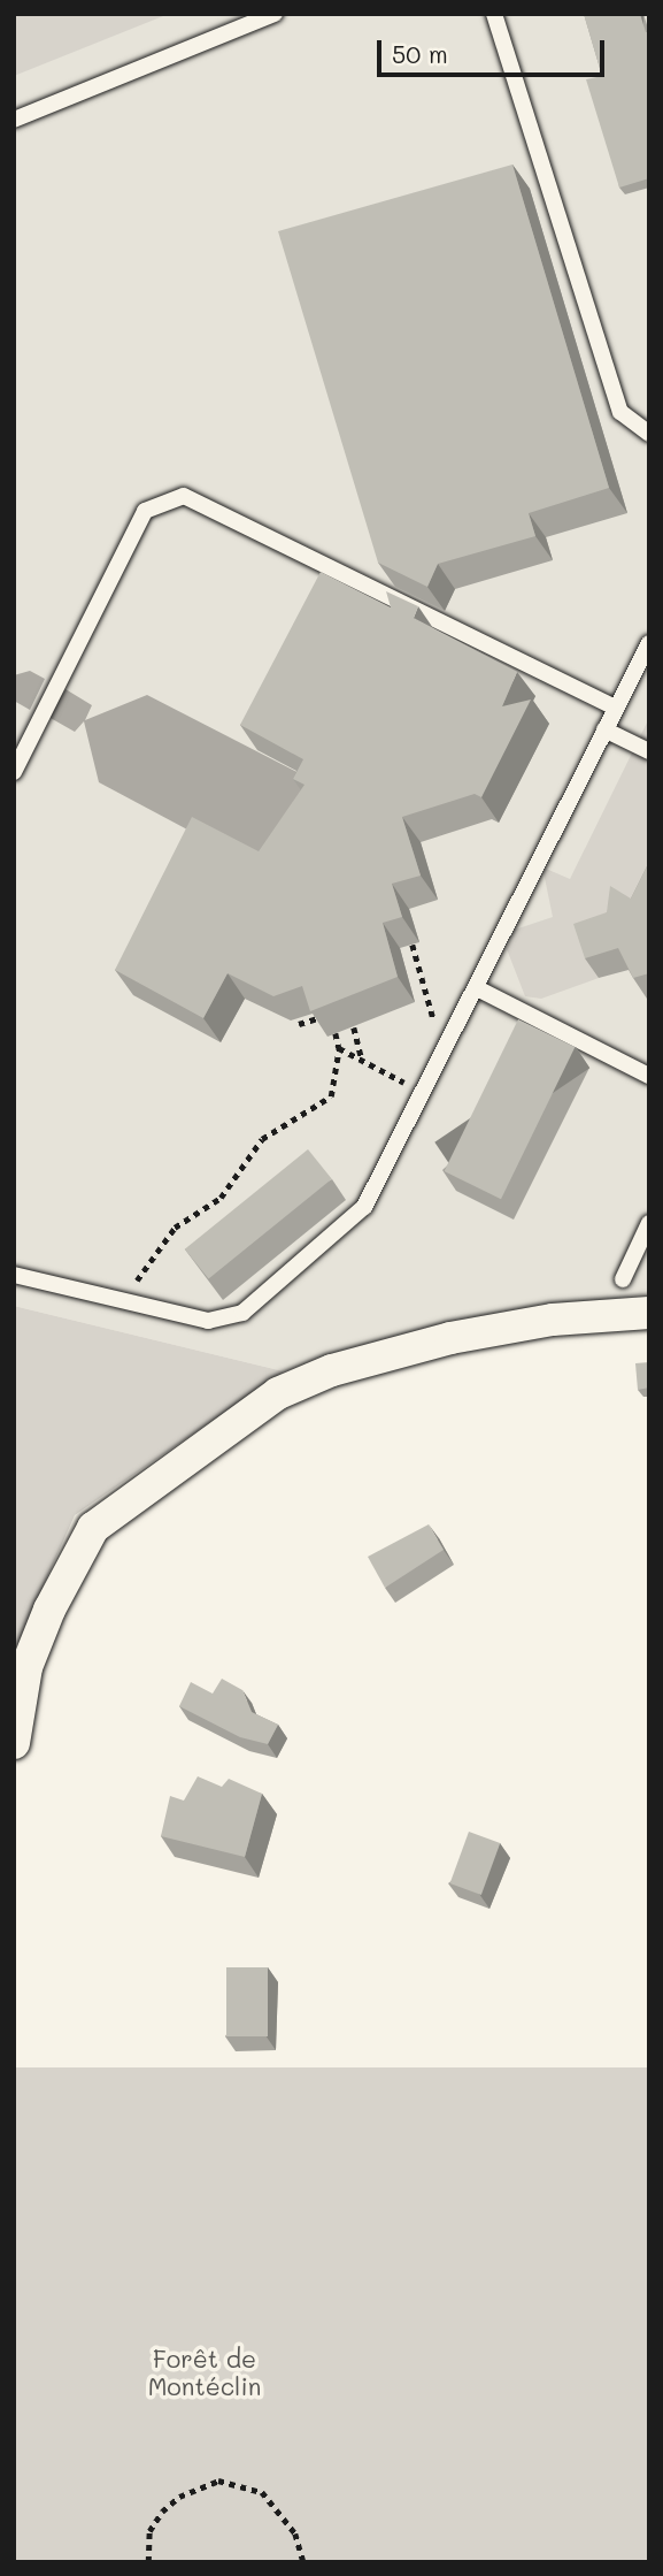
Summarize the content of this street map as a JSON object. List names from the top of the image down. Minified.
{"parks":["Forêt de Montéclin"],"scale_bar":"50 m"}
